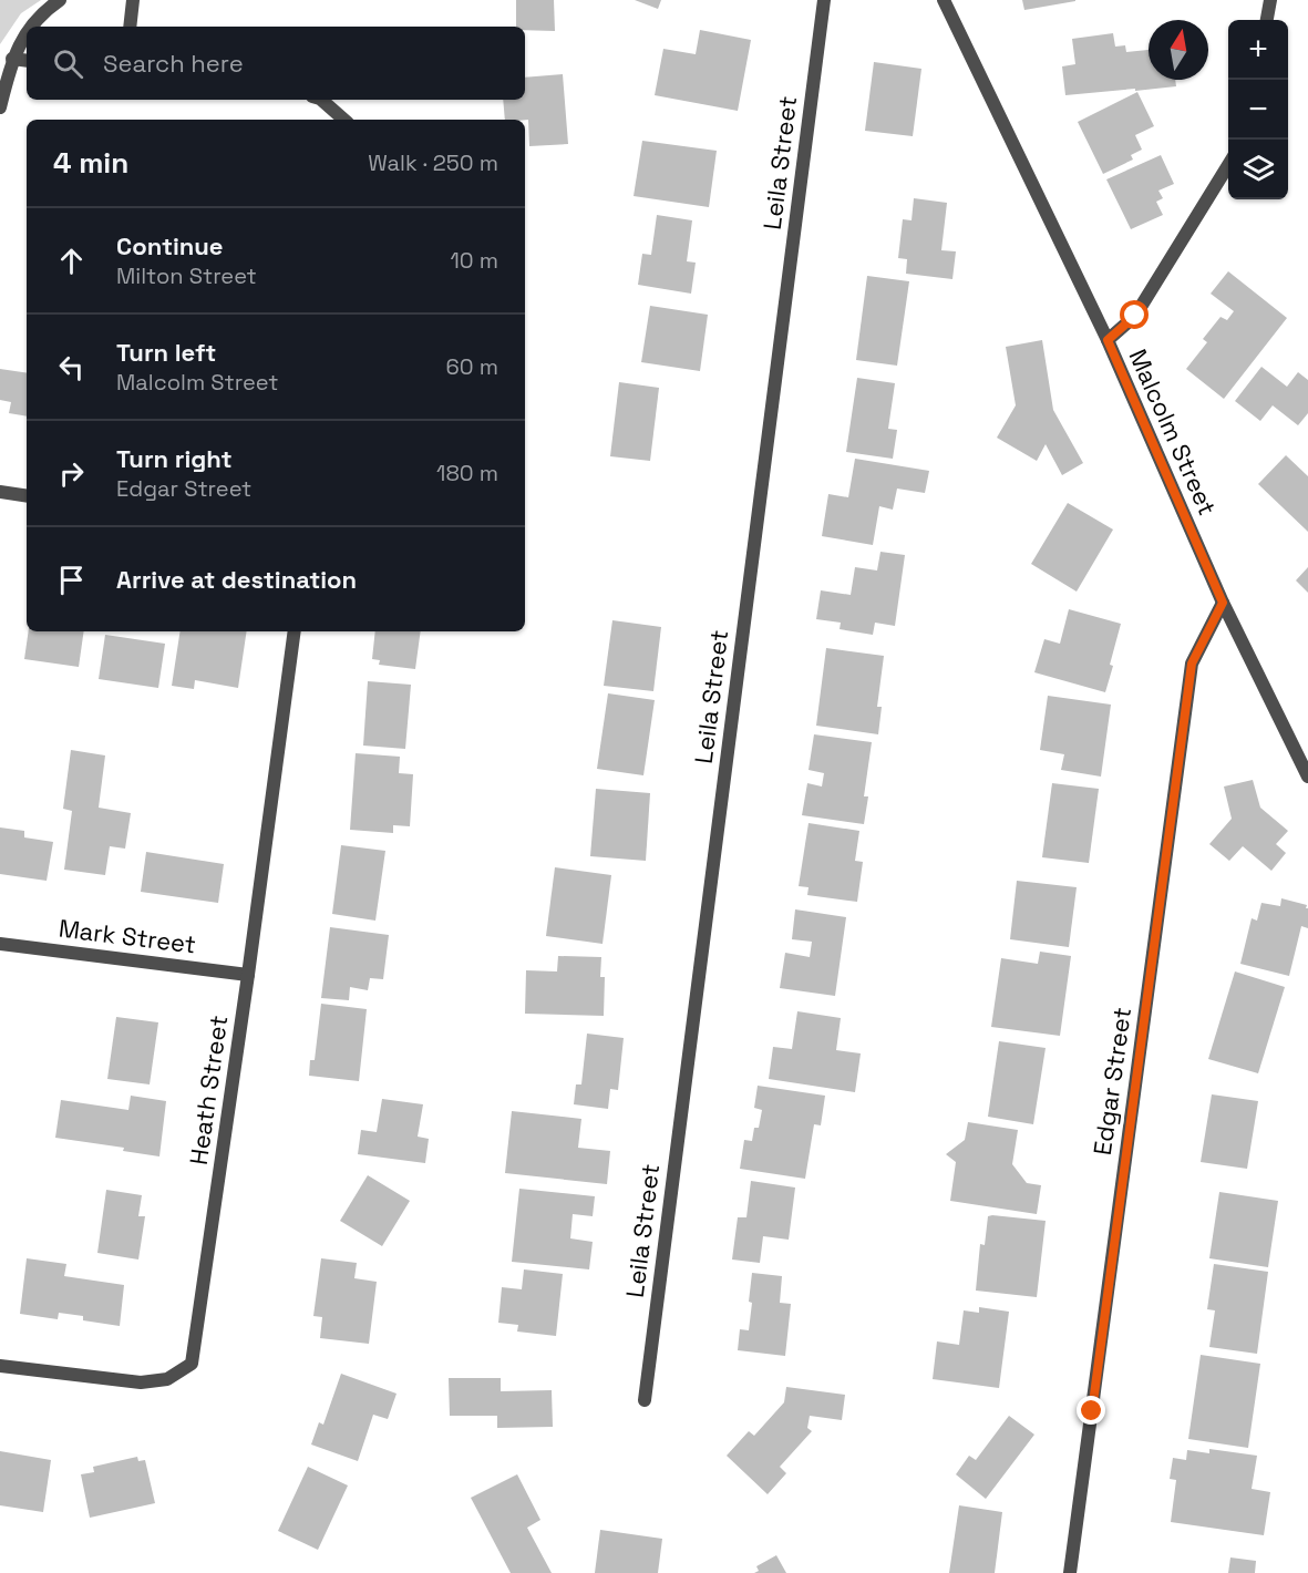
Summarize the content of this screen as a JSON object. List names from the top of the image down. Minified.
{"streets":{"street":["Leila Street","Malcolm Street","Mark Street","Edgar Street","Heath Street"]},"crossings":[["Malcolm Street","Edgar Street"],["Mark Street","Heath Street"]],"north":"top","page":{"map_buttons":["+","−"],"search":"Search here","heading":["4 min","Walk · 250 m"],"list":[["Continue","Milton Street","10 m"],["Turn left","Malcolm Street","60 m"],["Turn right","Edgar Street","180 m"],"Arrive at destination"]}}
